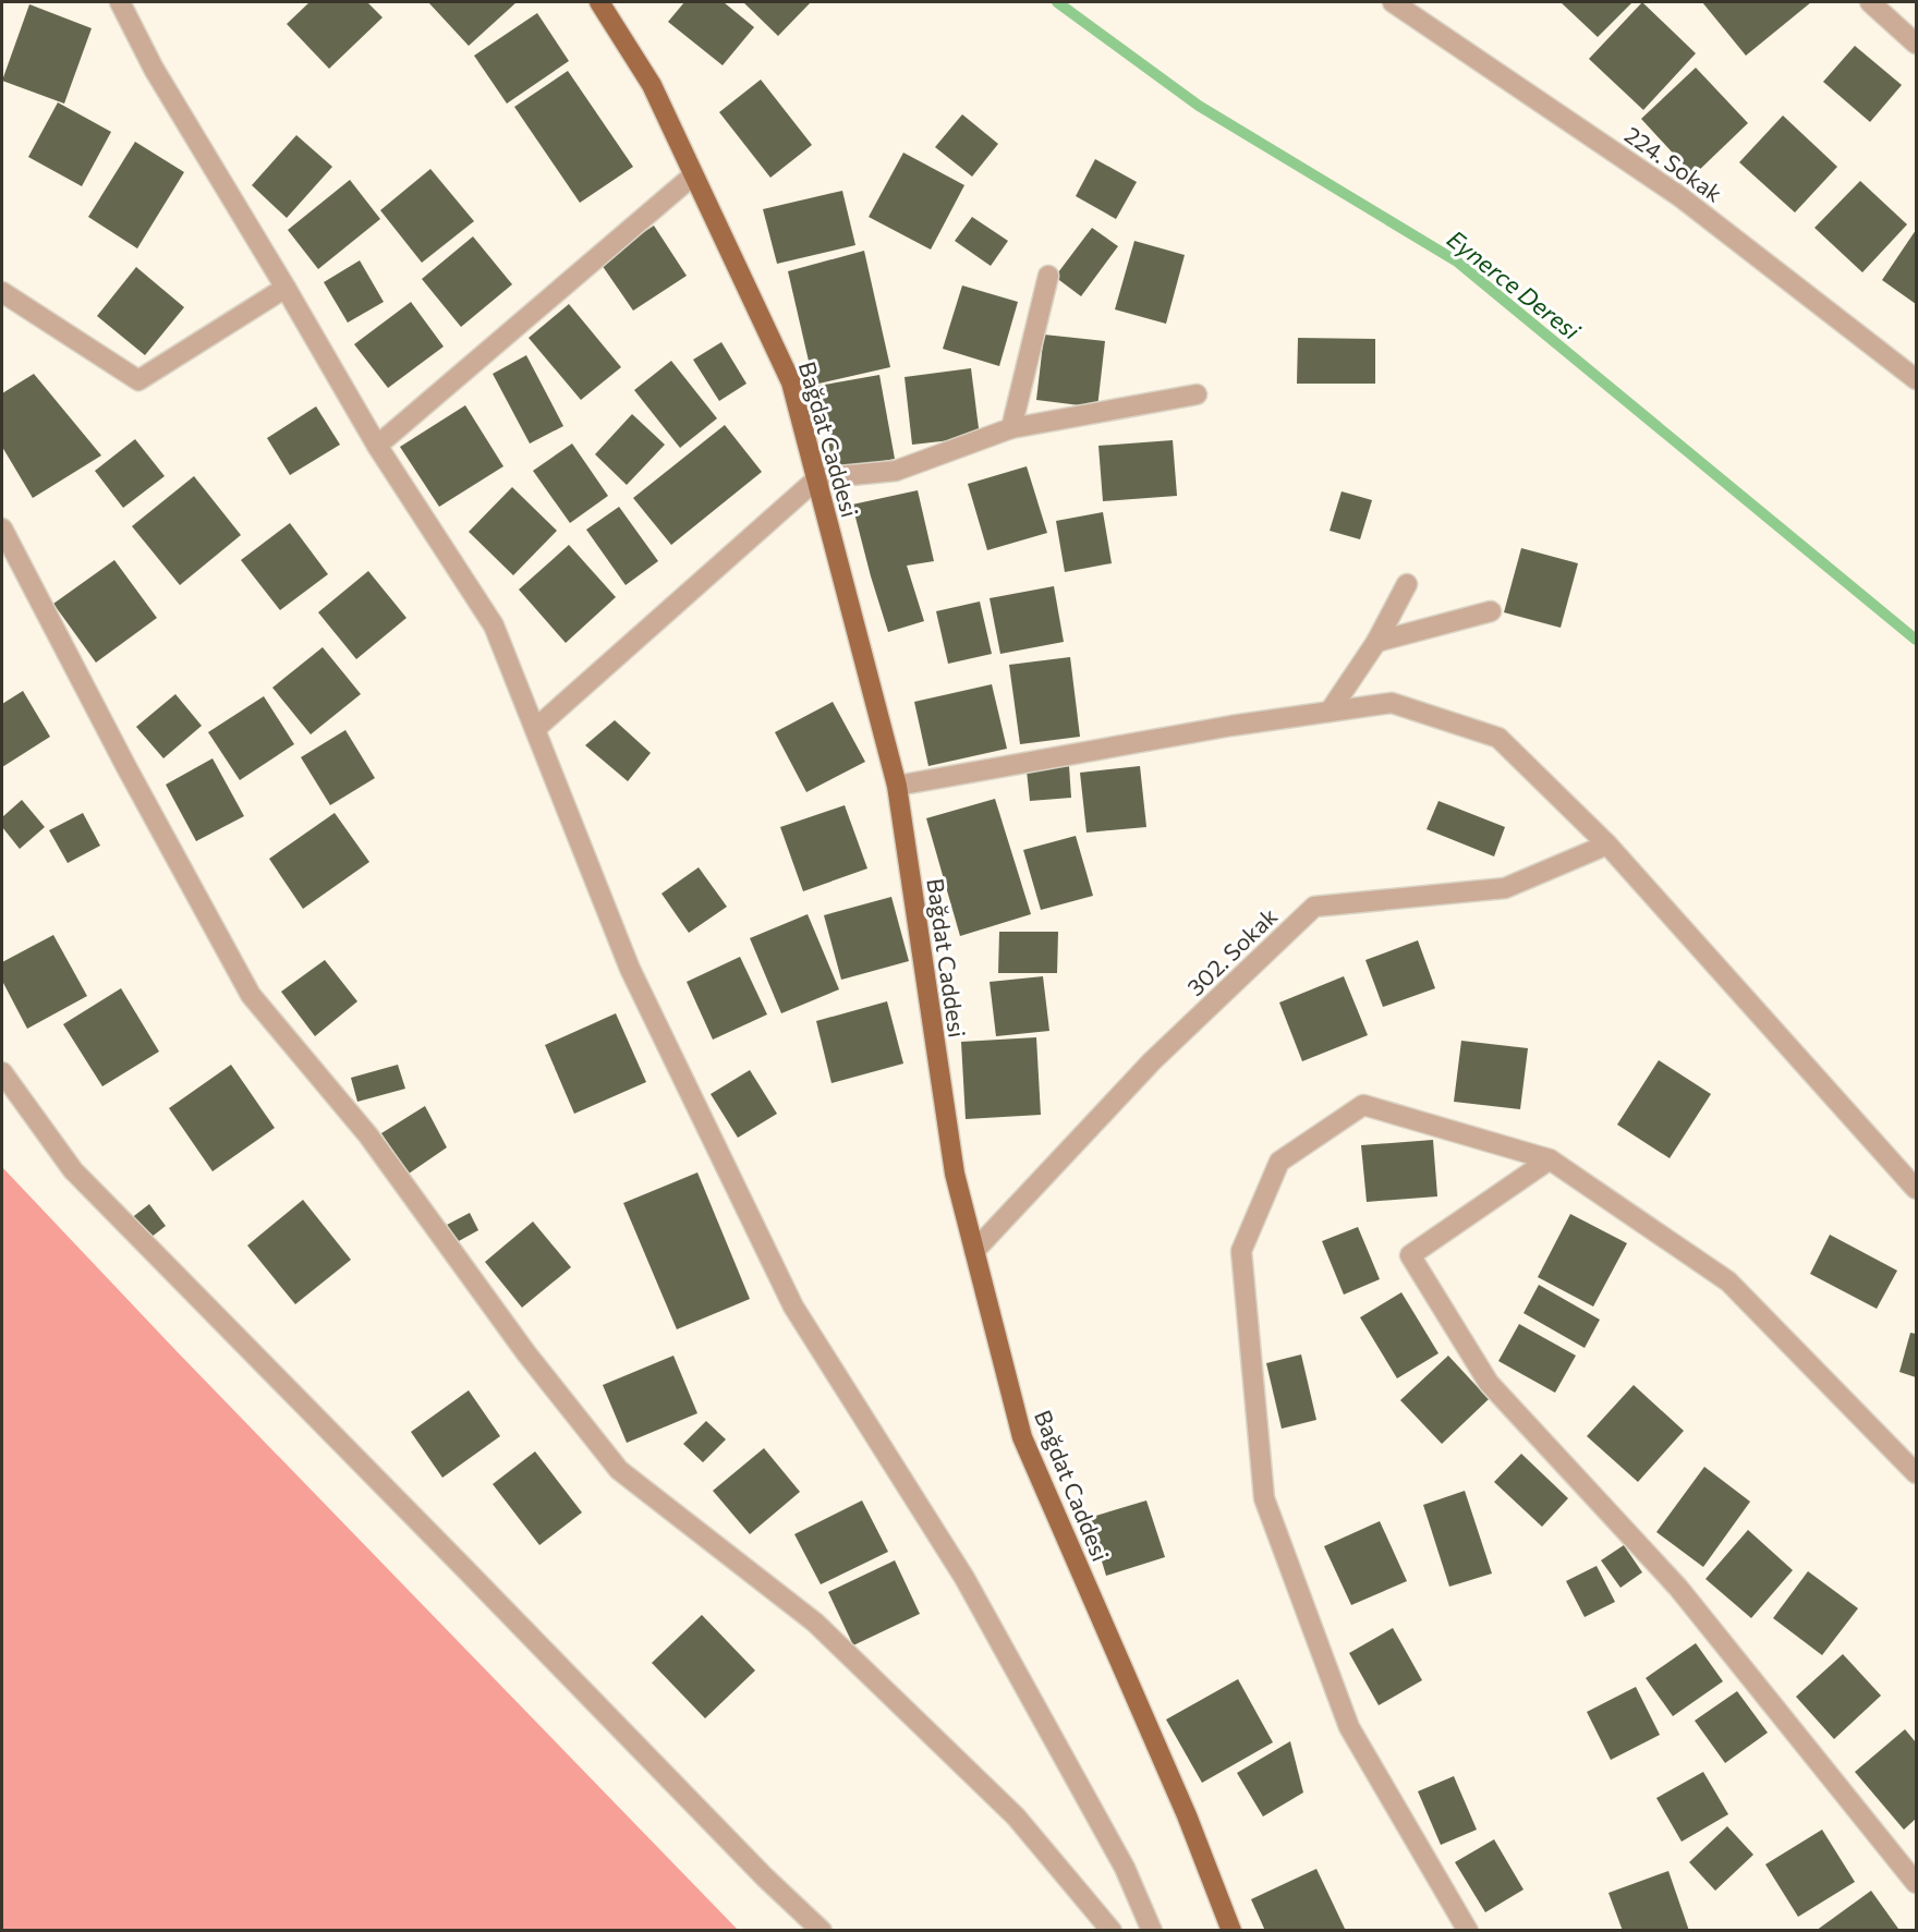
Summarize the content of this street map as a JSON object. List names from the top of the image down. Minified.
{"streets":{"main road":["Bağdat Caddesi"],"street":["224. Sokak","302. Sokak"]},"crossings":[["Bağdat Caddesi","302. Sokak"]],"water":["Eynerce Deresi"]}
